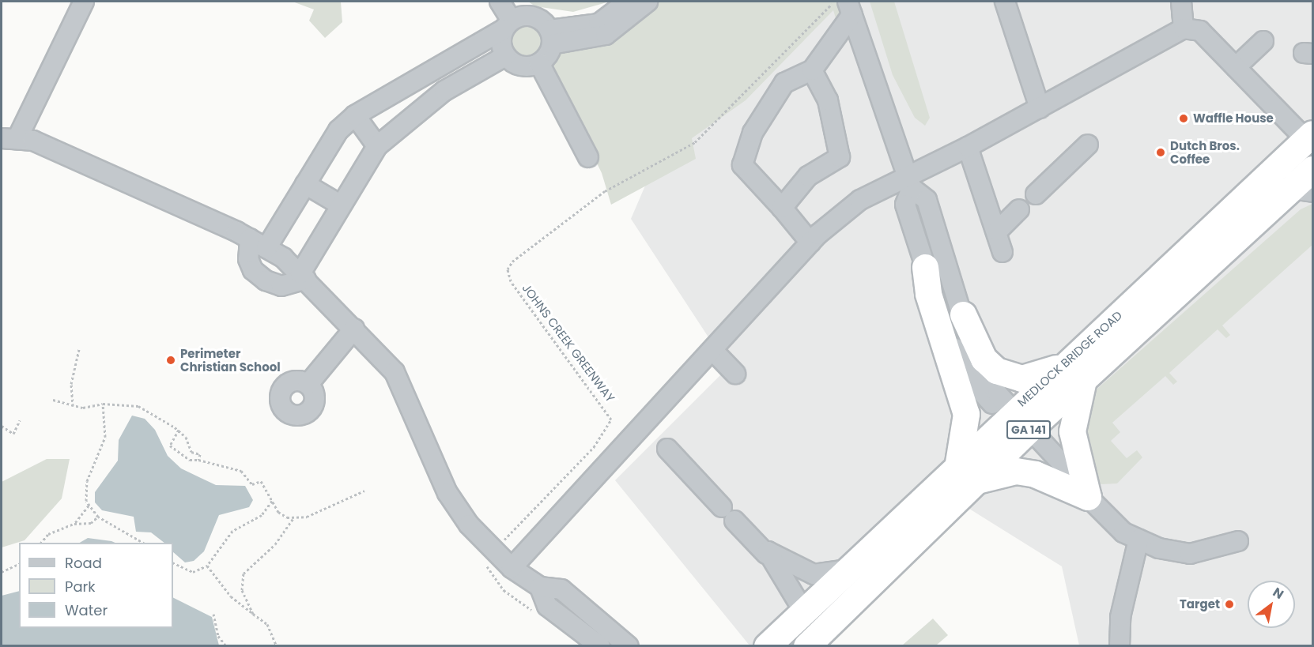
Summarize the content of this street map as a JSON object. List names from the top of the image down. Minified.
{"streets":{"highway":["MEDLOCK BRIDGE ROAD","GA 141"],"path":["JOHNS CREEK GREENWAY"]},"places":["Waffle House","Dutch Bros. Coffee","Perimeter Christian School","Target"],"legend":["Road","Park","Water"],"north":"top right"}
